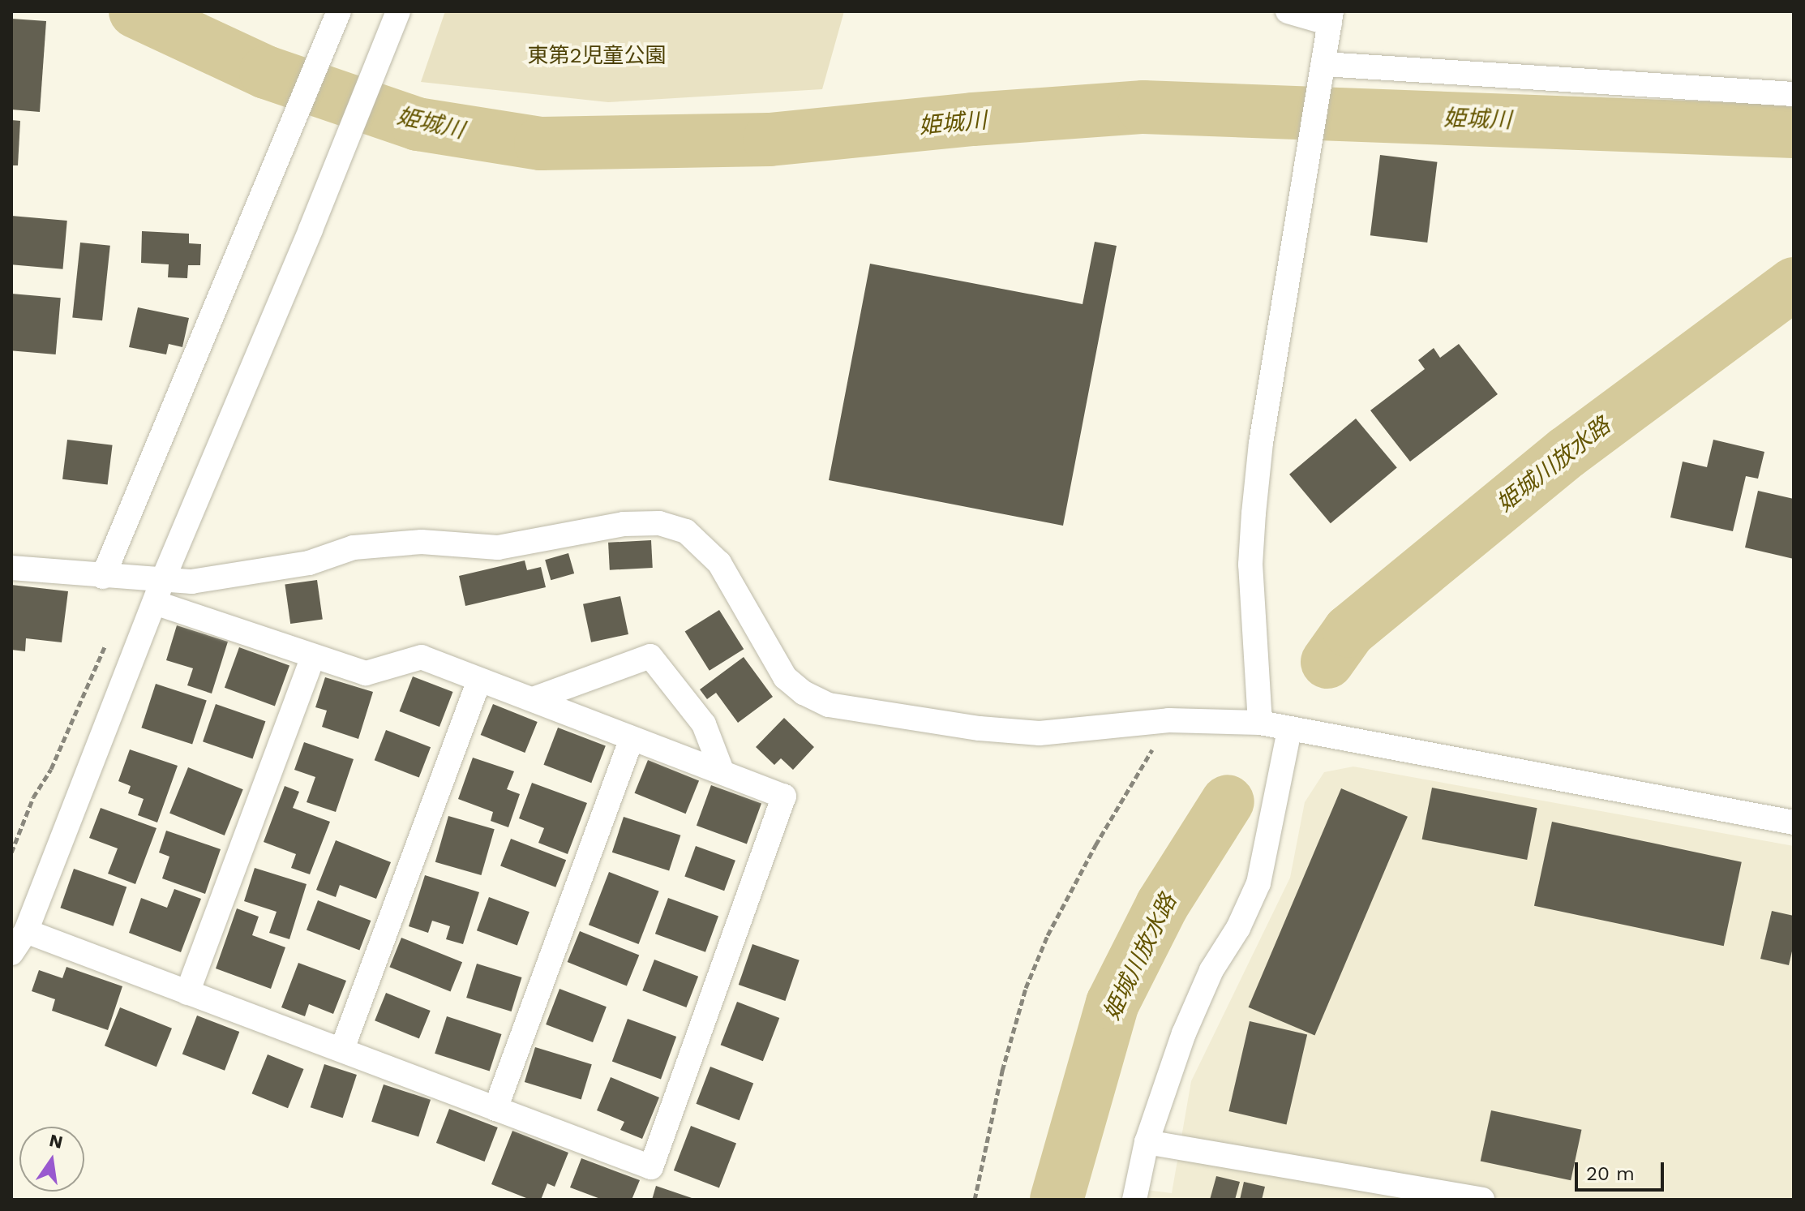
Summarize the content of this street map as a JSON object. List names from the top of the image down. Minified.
{"water":["姫城川","姫城川放水路"],"parks":["東第2児童公園"],"scale_bar":"20 m","north":"top"}
